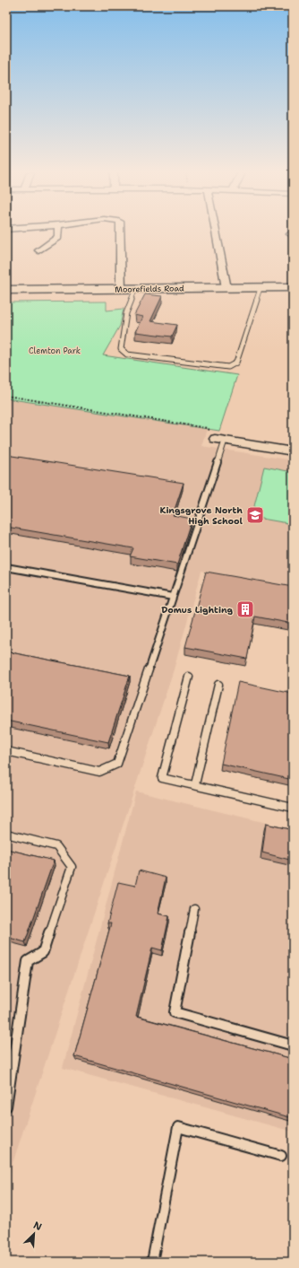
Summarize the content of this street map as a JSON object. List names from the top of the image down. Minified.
{"streets":{"main road":["Moorefields Road"]},"parks":["Clemton Park"],"places":{"school or university":["Kingsgrove North High School"],"building":["Domus Lighting"]},"north":"top right"}
